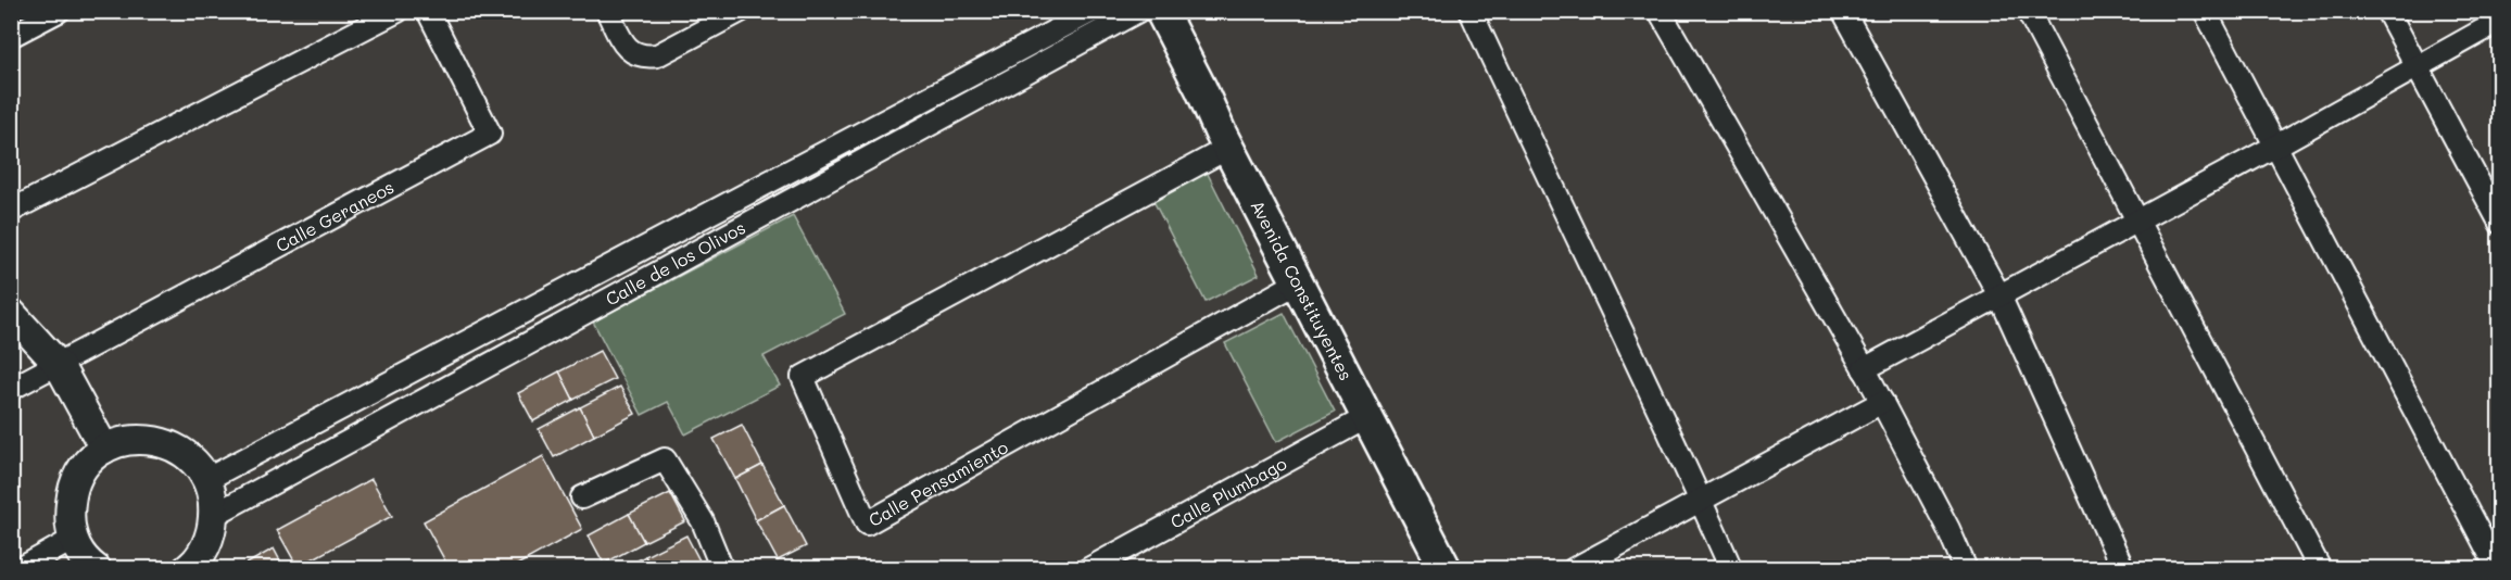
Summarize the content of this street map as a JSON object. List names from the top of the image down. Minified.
{"streets":{"main road":["Avenida Constituyentes"],"street":["Calle Geraneos","Calle de los Olivos","Calle Pensamiento","Calle Plumbago"]},"crossings":[["Avenida Constituyentes","Calle Pensamiento"],["Avenida Constituyentes","Calle Plumbago"]]}
